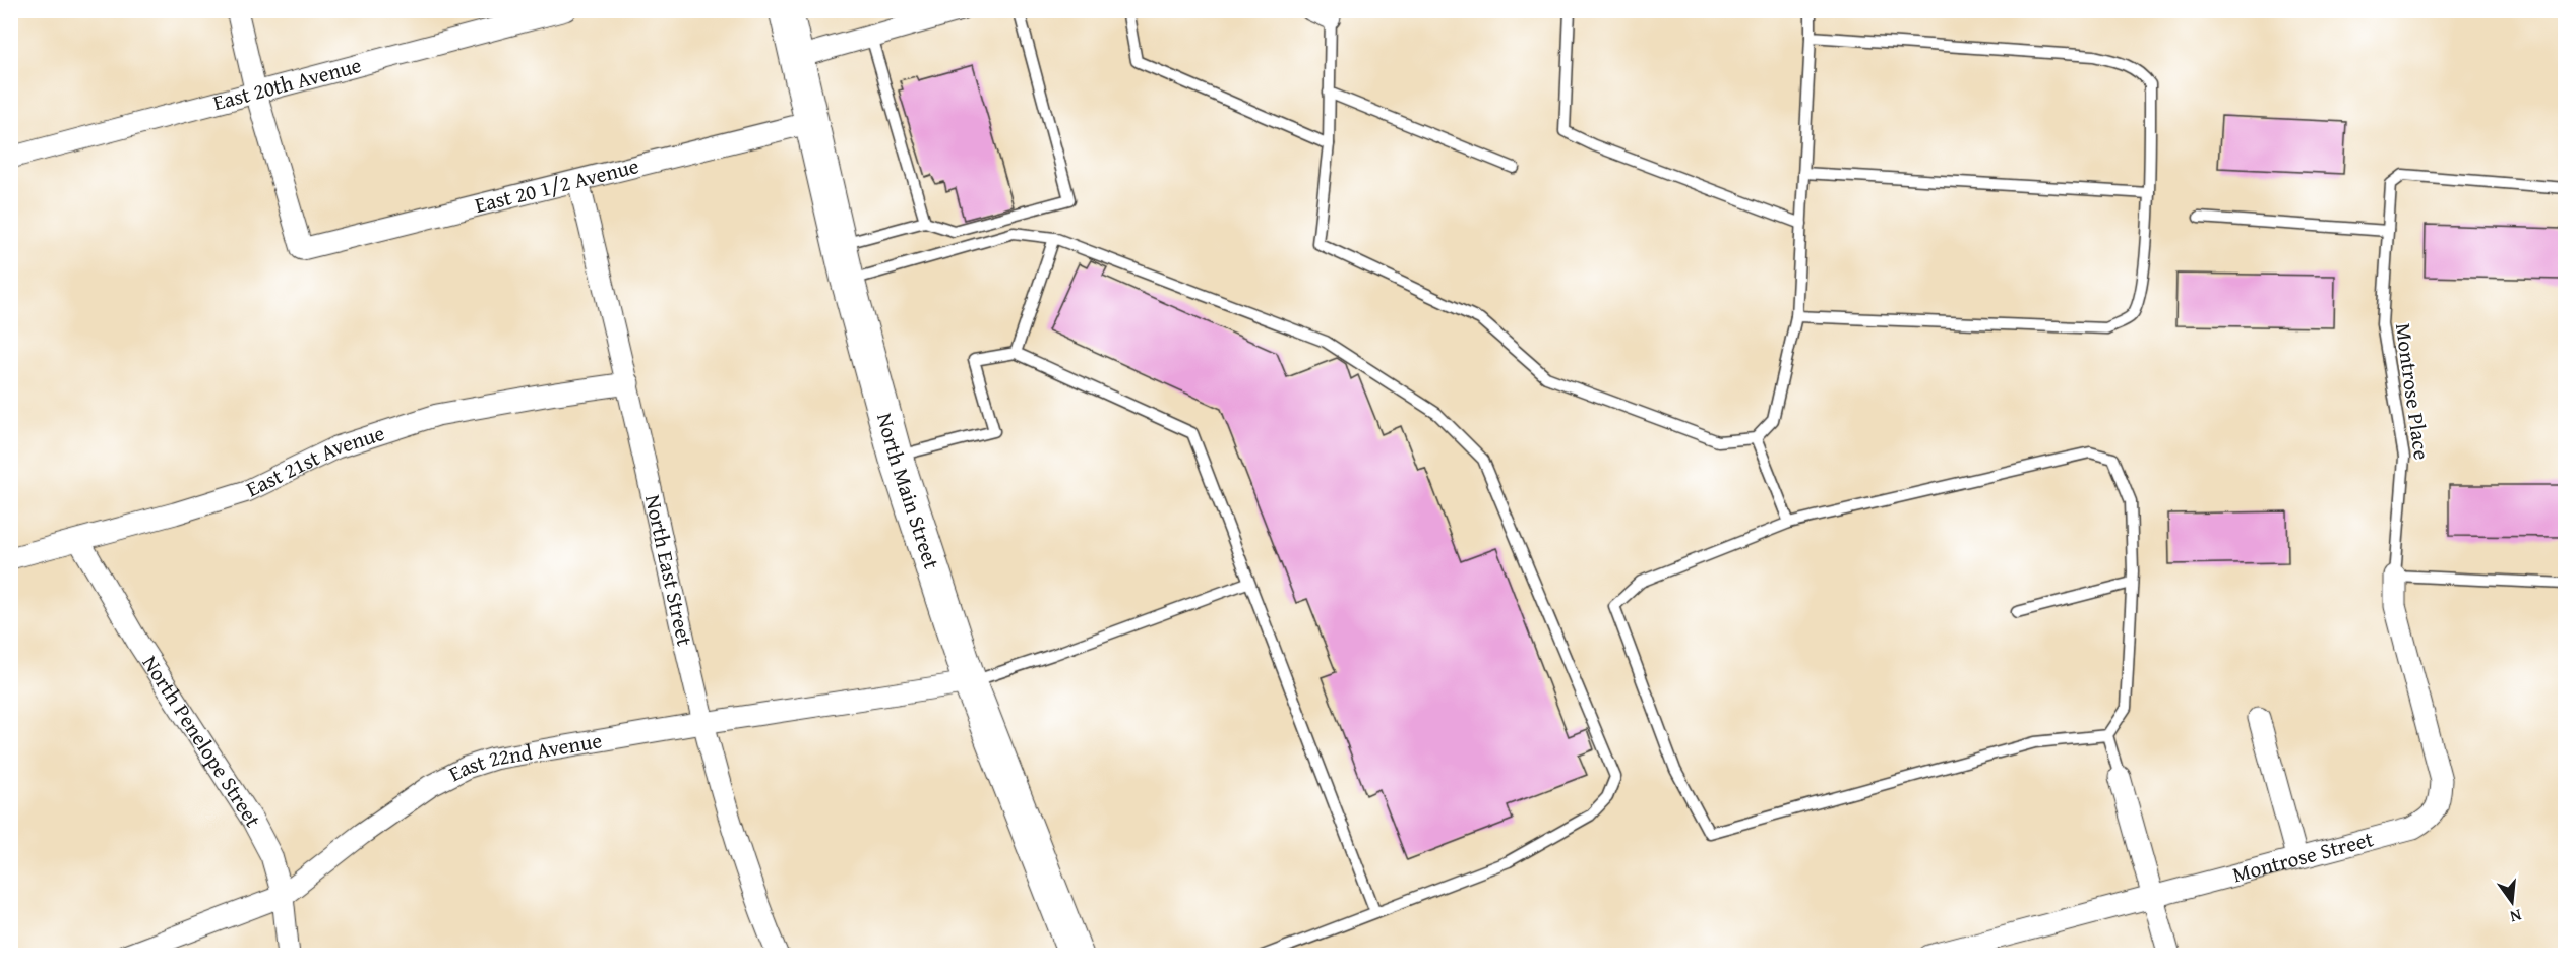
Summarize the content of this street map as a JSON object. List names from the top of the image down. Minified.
{"streets":{"main road":["North Main Street"],"street":["East 20th Avenue","East 20 1/2 Avenue","East 21st Avenue","North East Street","North Penelope Street","East 22nd Avenue","Montrose Street"],"lane":["Montrose Place"]},"crossings":[["East 20th Avenue","East 20 1/2 Avenue"],["East 20 1/2 Avenue","North Main Street"],["East 20 1/2 Avenue","North East Street"],["Montrose Place","Montrose Street"],["East 21st Avenue","North East Street"],["East 21st Avenue","North Penelope Street"],["North Main Street","East 22nd Avenue"],["North East Street","East 22nd Avenue"],["North Penelope Street","East 22nd Avenue"]],"north":"bottom"}
